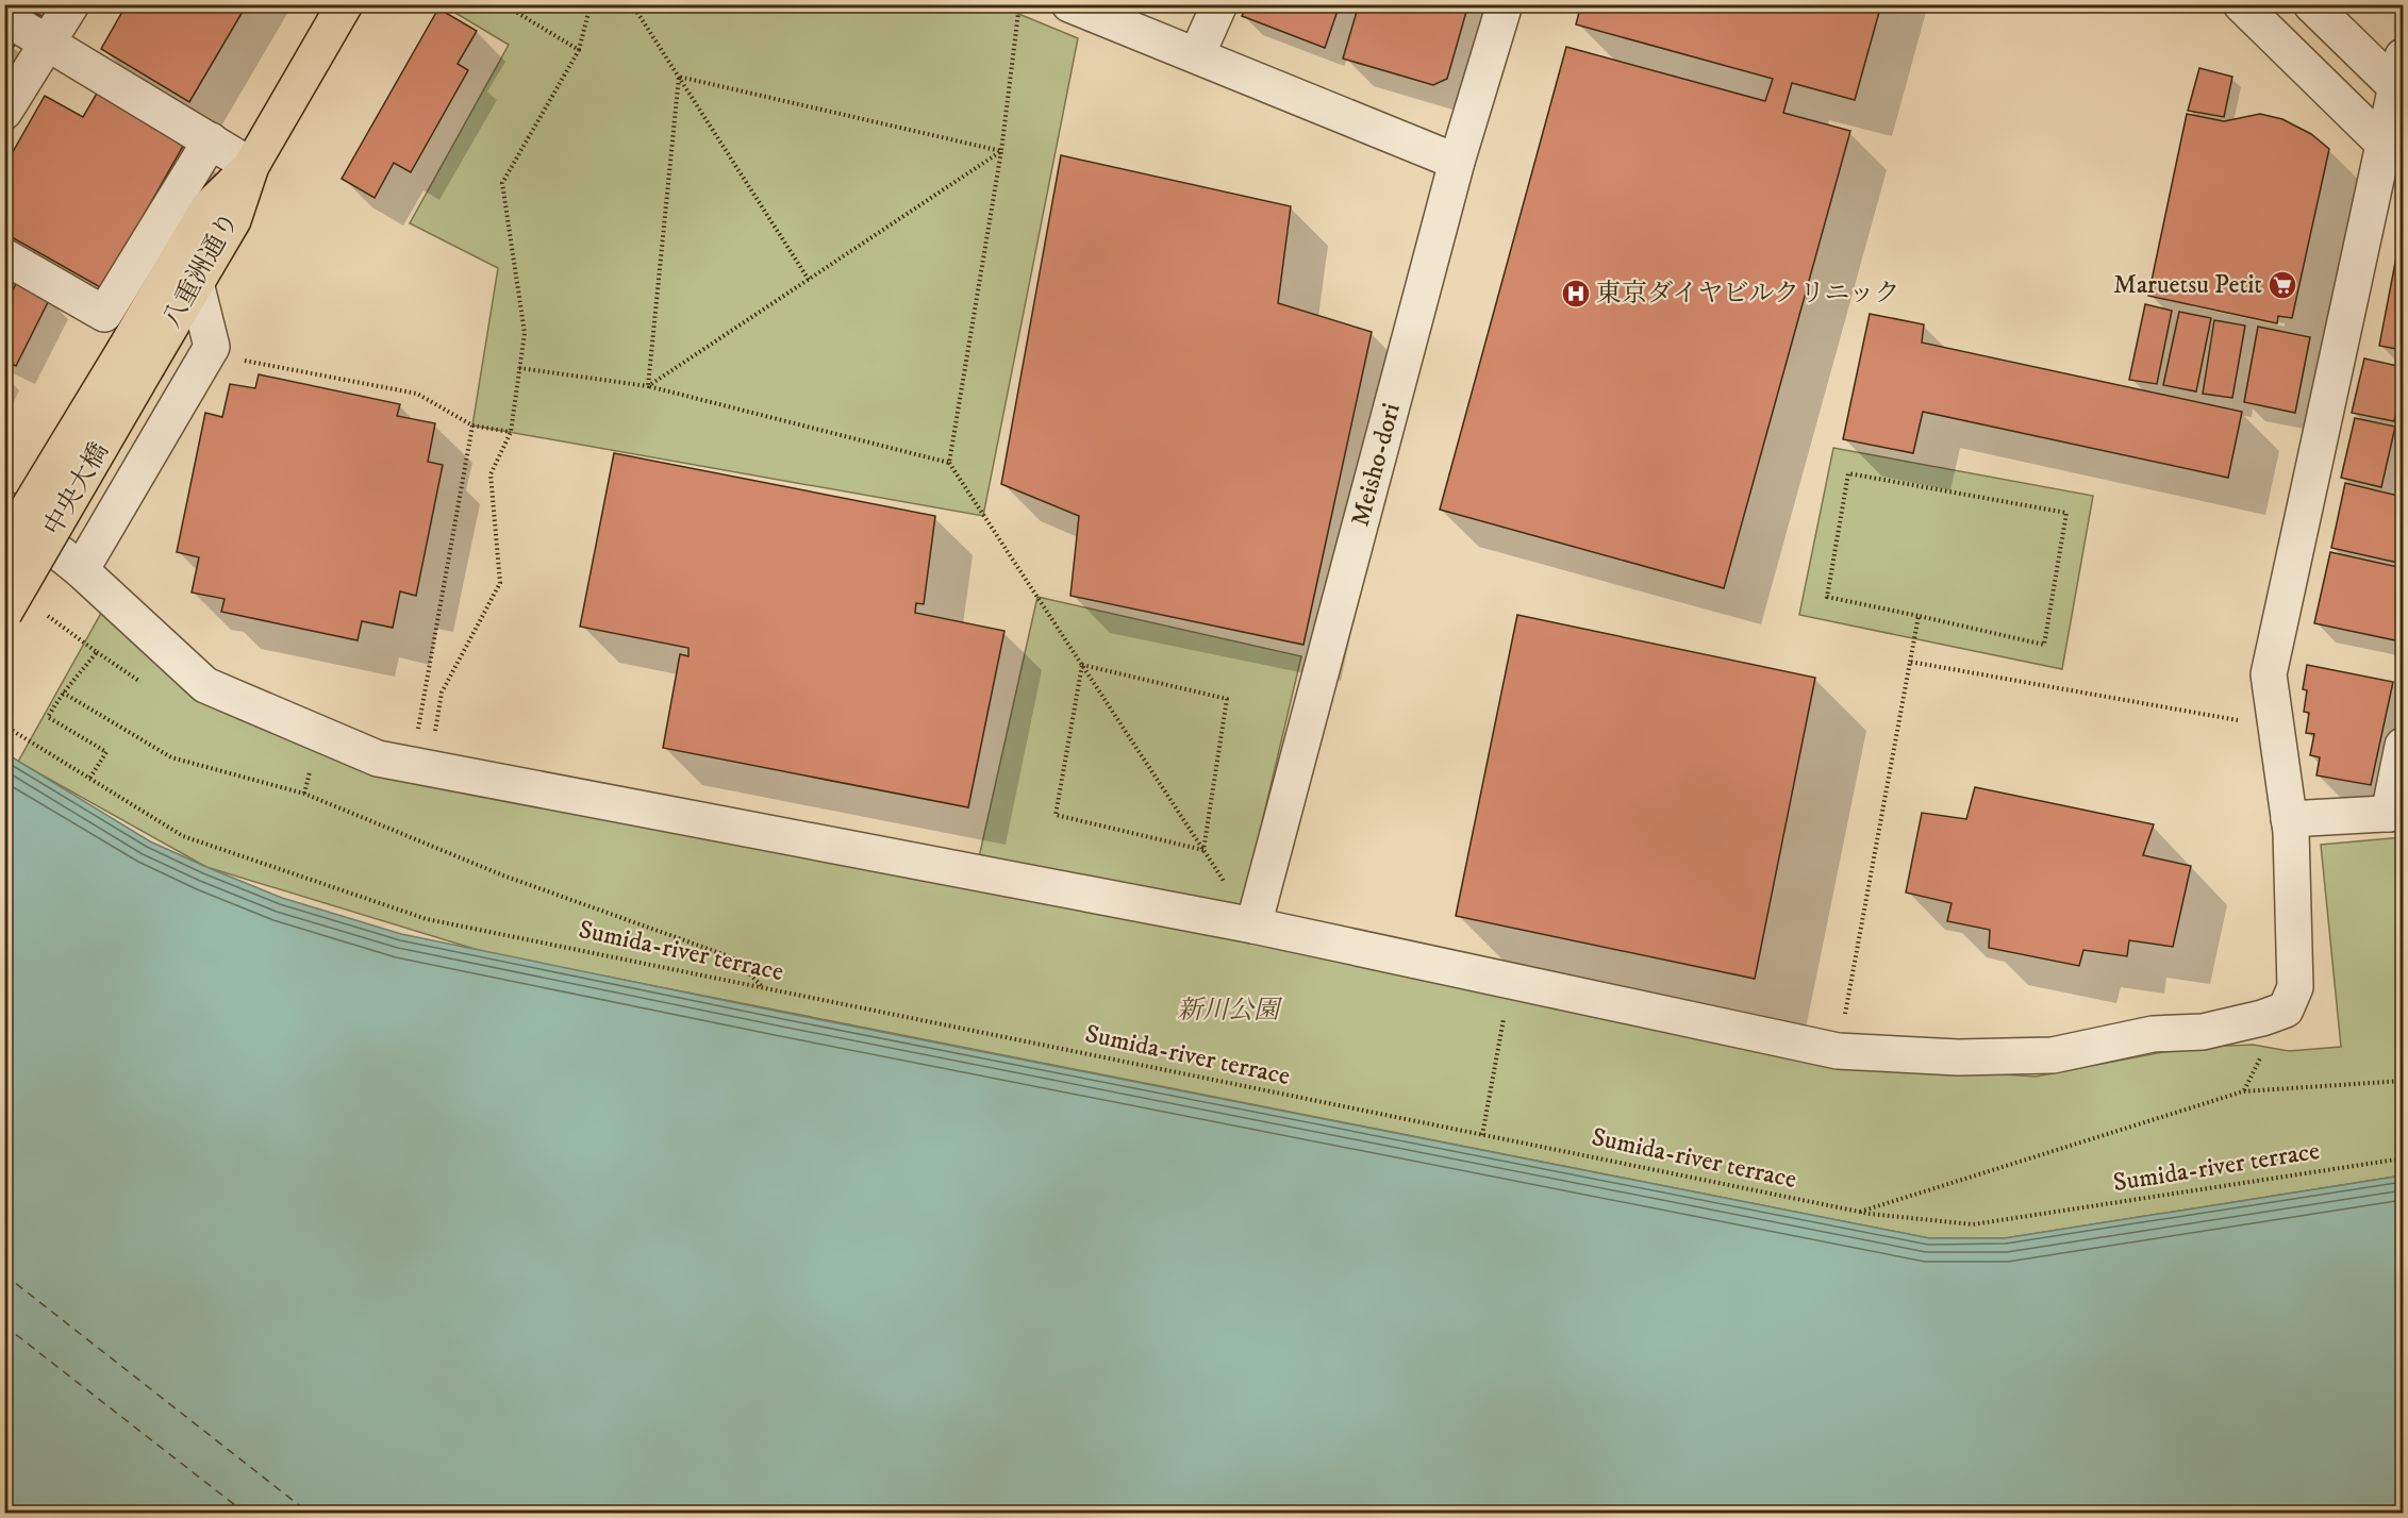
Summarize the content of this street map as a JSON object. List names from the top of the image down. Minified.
{"streets":{"main road":["八重洲通り","中央大橋"],"street":["Meisho-dori"],"path":["Sumida-river terrace"]},"crossings":[["八重洲通り","中央大橋"]],"parks":["新川公園"],"places":{"supermarket":["Maruetsu Petit"],"hospital":["東京ダイヤビルクリニック"]}}
